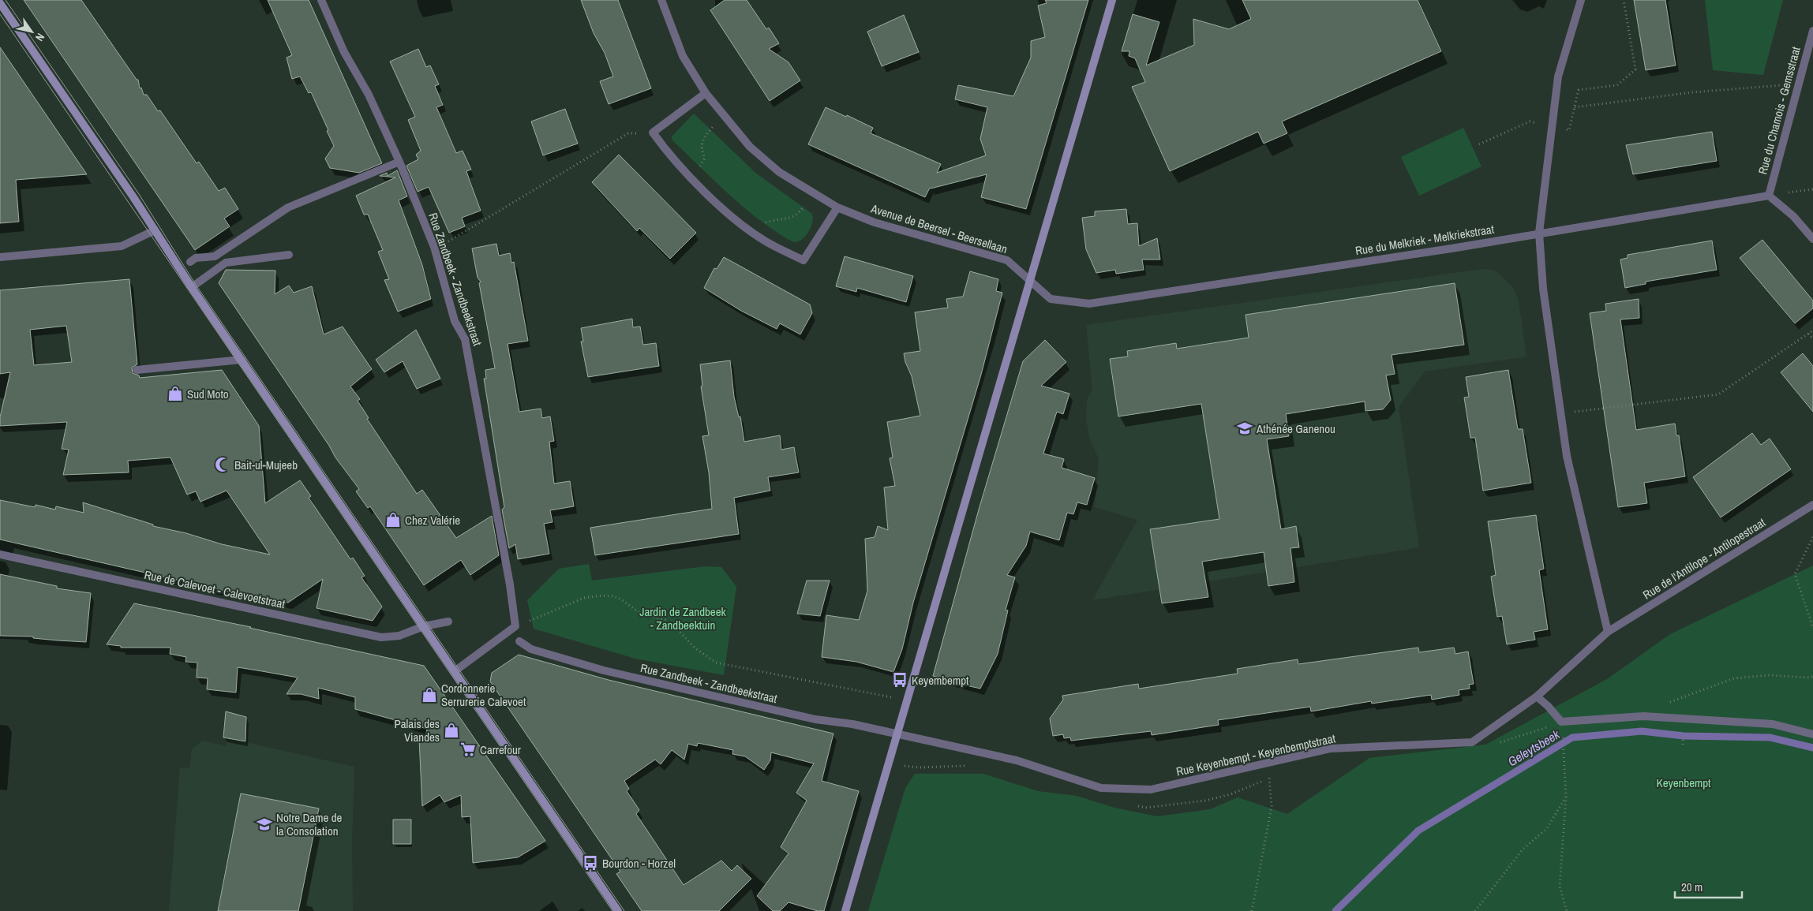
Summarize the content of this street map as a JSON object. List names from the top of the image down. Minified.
{"streets":{"street":["Rue du Chamois - Gemsstraat","Avenue de Beersel - Beersellaan","Rue du Melkriek - Melkriekstraat","Rue Zandbeek - Zandbeekstraat","Rue de l'Antilope - Antilopestraat","Rue de Calevoet - Calevoetstraat","Rue Keyenbempt - Keyenbemptstraat"]},"crossings":[["Rue du Chamois - Gemsstraat","Rue du Melkriek - Melkriekstraat"],["Avenue de Beersel - Beersellaan","Rue du Melkriek - Melkriekstraat"],["Rue Zandbeek - Zandbeekstraat","Rue Keyenbempt - Keyenbemptstraat"],["Rue de l'Antilope - Antilopestraat","Rue Keyenbempt - Keyenbemptstraat"]],"water":["Geleytsbeek"],"parks":["Jardin de Zandbeek - Zandbeektuin","Keyenbempt"],"places":{"shop":["Sud Moto","Chez Valérie","Cordonnerie Serrurerie Calevoet","Palais des Viandes"],"school or university":["Athénée Ganenou","Notre Dame de la Consolation"],"mosque":["Bait-ul-Mujeeb"],"bus stop":["Keyembempt","Bourdon - Horzel"],"supermarket":["Carrefour"]},"scale_bar":"20 m","north":"bottom right"}
